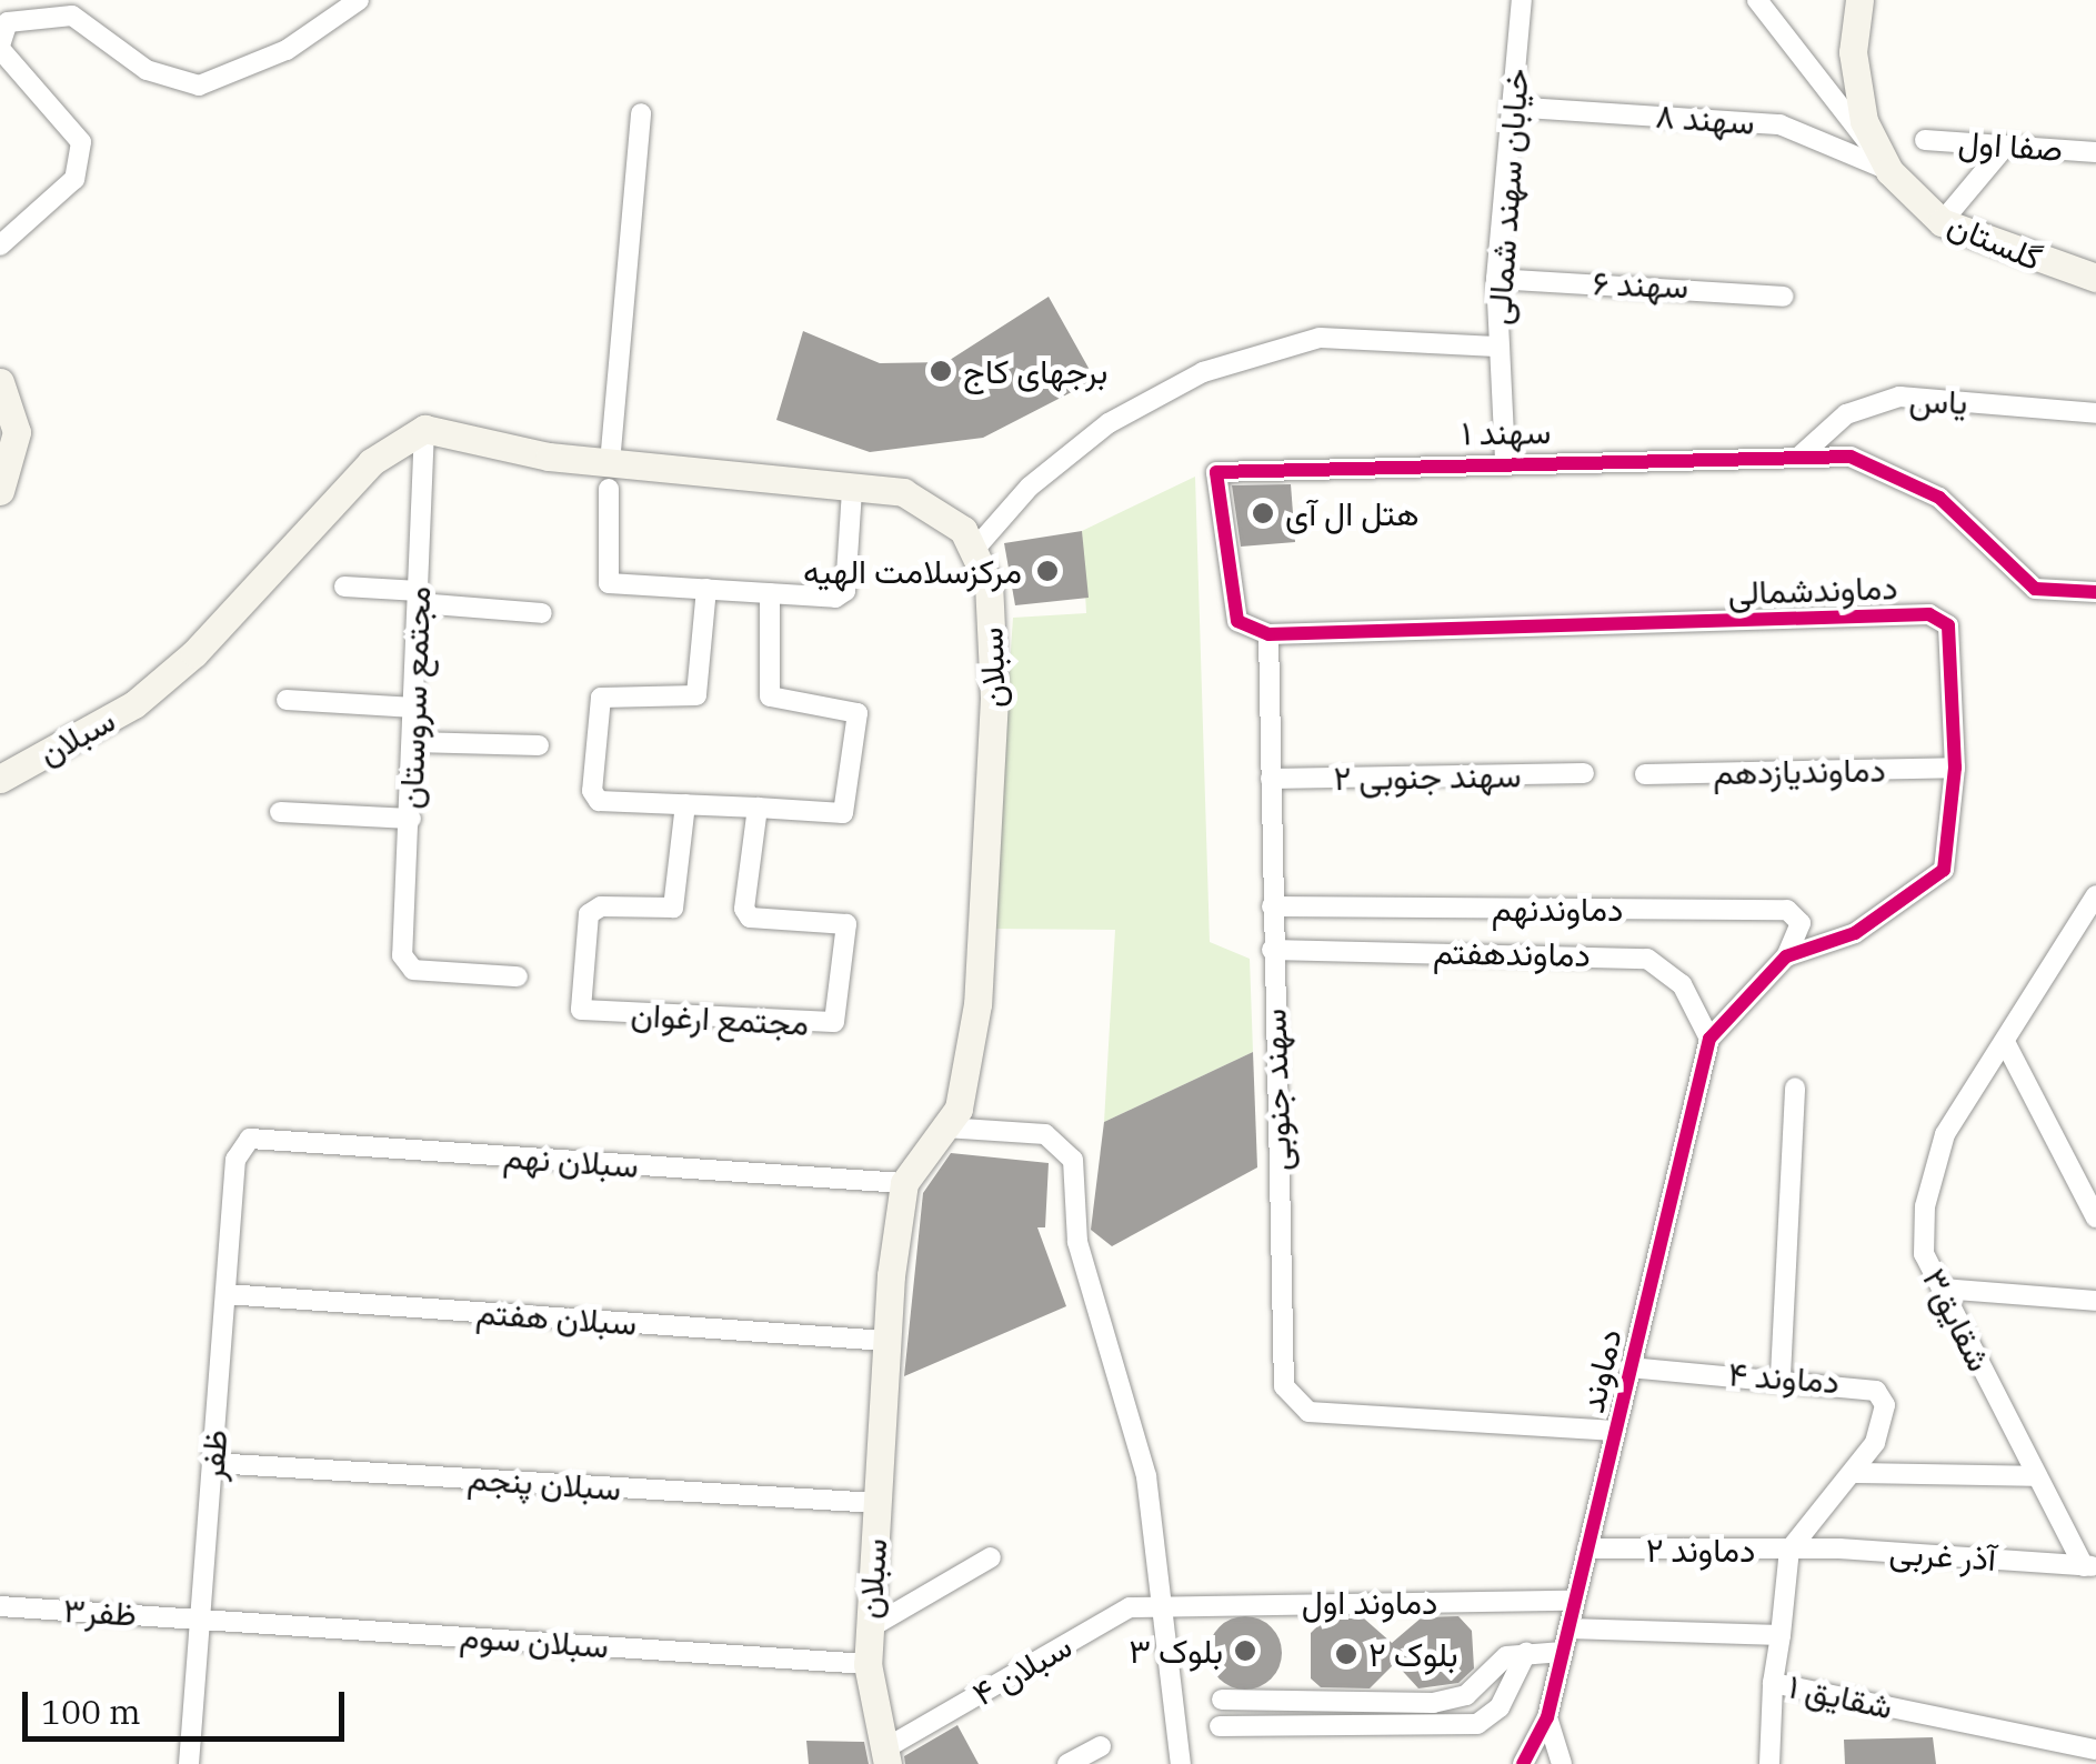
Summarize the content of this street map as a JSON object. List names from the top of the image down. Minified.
{"streets":{"street":["سهند ۸","صفا اول","خیابان سهند شمالی","گلستان","سهند ۶","یاس","سهند ۱","دماوندشمالی","سبلان","مجتمع سروستان","دماوندیازدهم","سهند جنوبی ۲","دماوندنهم","دماوندهفتم","مجتمع ارغوان","سهند جنوبی","سبلان نهم","سبلان هفتم","شقایق۳","دماوند","دماوند ۴","ظفر","سبلان پنجم","دماوند ۲","آذر غربی","دماوند اول","ظفر۳","سبلان سوم","سبلان ۴","شقایق ۱"]},"crossings":[["سهند ۸","خیابان سهند شمالی"],["سهند ۸","گلستان"],["خیابان سهند شمالی","سهند ۶"],["خیابان سهند شمالی","سهند ۱"],["یاس","سهند ۱"],["سهند ۱","دماوندشمالی"],["سهند ۱","سهند جنوبی"],["دماوندشمالی","دماوندیازدهم"],["دماوندشمالی","دماوندنهم"],["دماوندشمالی","دماوندهفتم"],["دماوندشمالی","سهند جنوبی"],["دماوندشمالی","دماوند"],["سبلان","مجتمع سروستان"],["سبلان","سبلان نهم"],["سبلان","سبلان هفتم"],["سبلان","سبلان پنجم"],["سبلان","سبلان سوم"],["سبلان","سبلان ۴"],["سهند جنوبی ۲","سهند جنوبی"],["دماوندنهم","سهند جنوبی"],["دماوندهفتم","سهند جنوبی"],["دماوندهفتم","دماوند"],["سهند جنوبی","دماوند"],["سبلان نهم","ظفر"],["سبلان هفتم","ظفر"],["شقایق۳","آذر غربی"],["دماوند","دماوند ۴"],["دماوند","دماوند ۲"],["دماوند","دماوند اول"],["دماوند","شقایق ۱"],["دماوند ۴","دماوند ۲"],["دماوند ۴","آذر غربی"],["ظفر","سبلان پنجم"],["ظفر","ظفر۳"],["ظفر","سبلان سوم"],["دماوند ۲","آذر غربی"],["دماوند اول","سبلان ۴"],["ظفر۳","سبلان سوم"]],"places":["برجهای کاج","هتل ال آی","مرکزسلامت الهیه","بلوک ۳","بلوک ۲"],"scale_bar":"100 m"}
